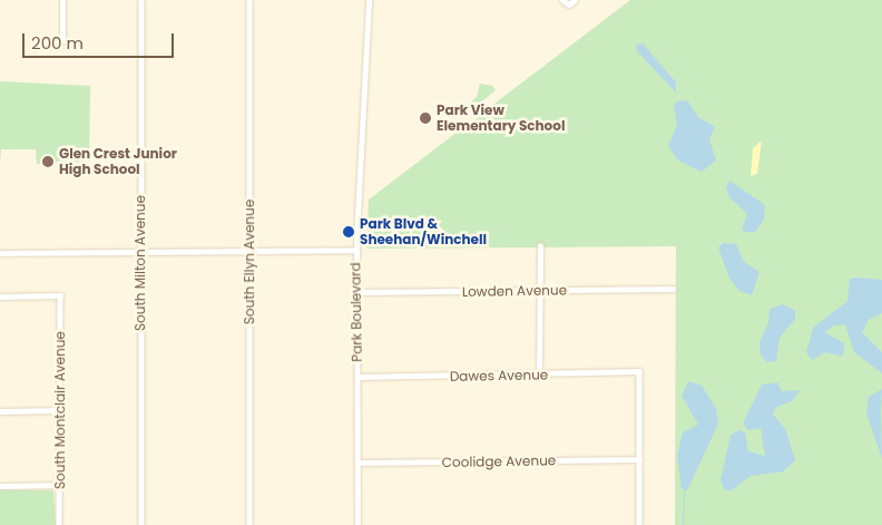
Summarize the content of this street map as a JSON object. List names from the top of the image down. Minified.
{"streets":{"street":["South Ellyn Avenue","South Milton Avenue","Lowden Avenue","Park Boulevard","Dawes Avenue","South Montclair Avenue","Coolidge Avenue"]},"crossings":[["Lowden Avenue","Park Boulevard"],["Park Boulevard","Dawes Avenue"],["Park Boulevard","Coolidge Avenue"],["Dawes Avenue","Coolidge Avenue"]],"places":["Park View Elementary School","Glen Crest Junior High School","Park Blvd & Sheehan/Winchell"],"scale_bar":"200 m"}
